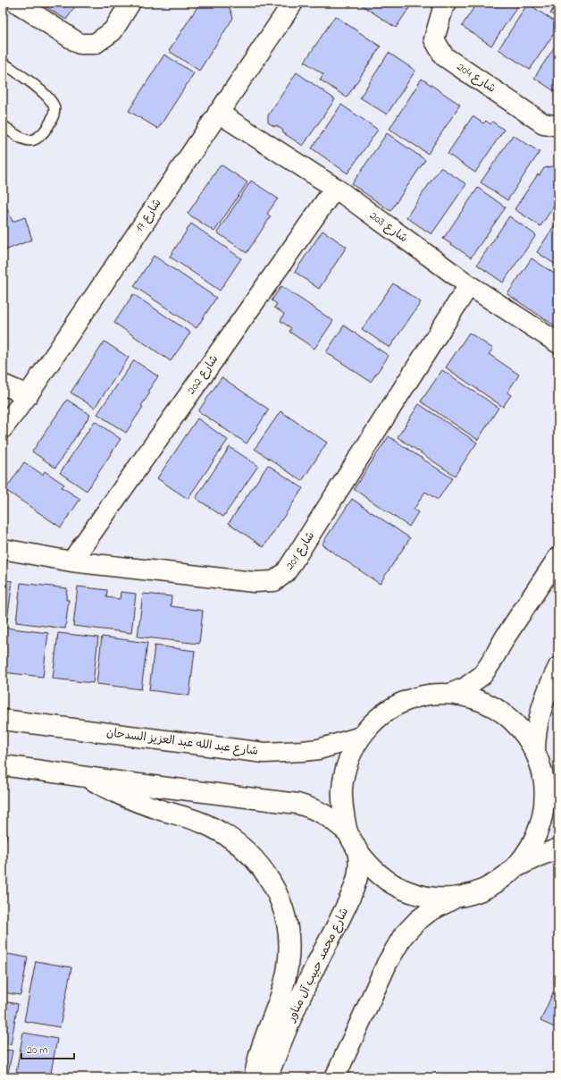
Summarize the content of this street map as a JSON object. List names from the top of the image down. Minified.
{"streets":{"street":["شارع 204","شارع 17","شارع 203","شارع 202","شارع 201","شارع عبد الله عبد العزيز السدحان","شارع محمد حبيب آل مناور"]},"crossings":[["شارع 17","شارع 203"],["شارع 203","شارع 202"],["شارع 203","شارع 201"],["شارع 202","شارع 201"]],"scale_bar":"20 m"}
